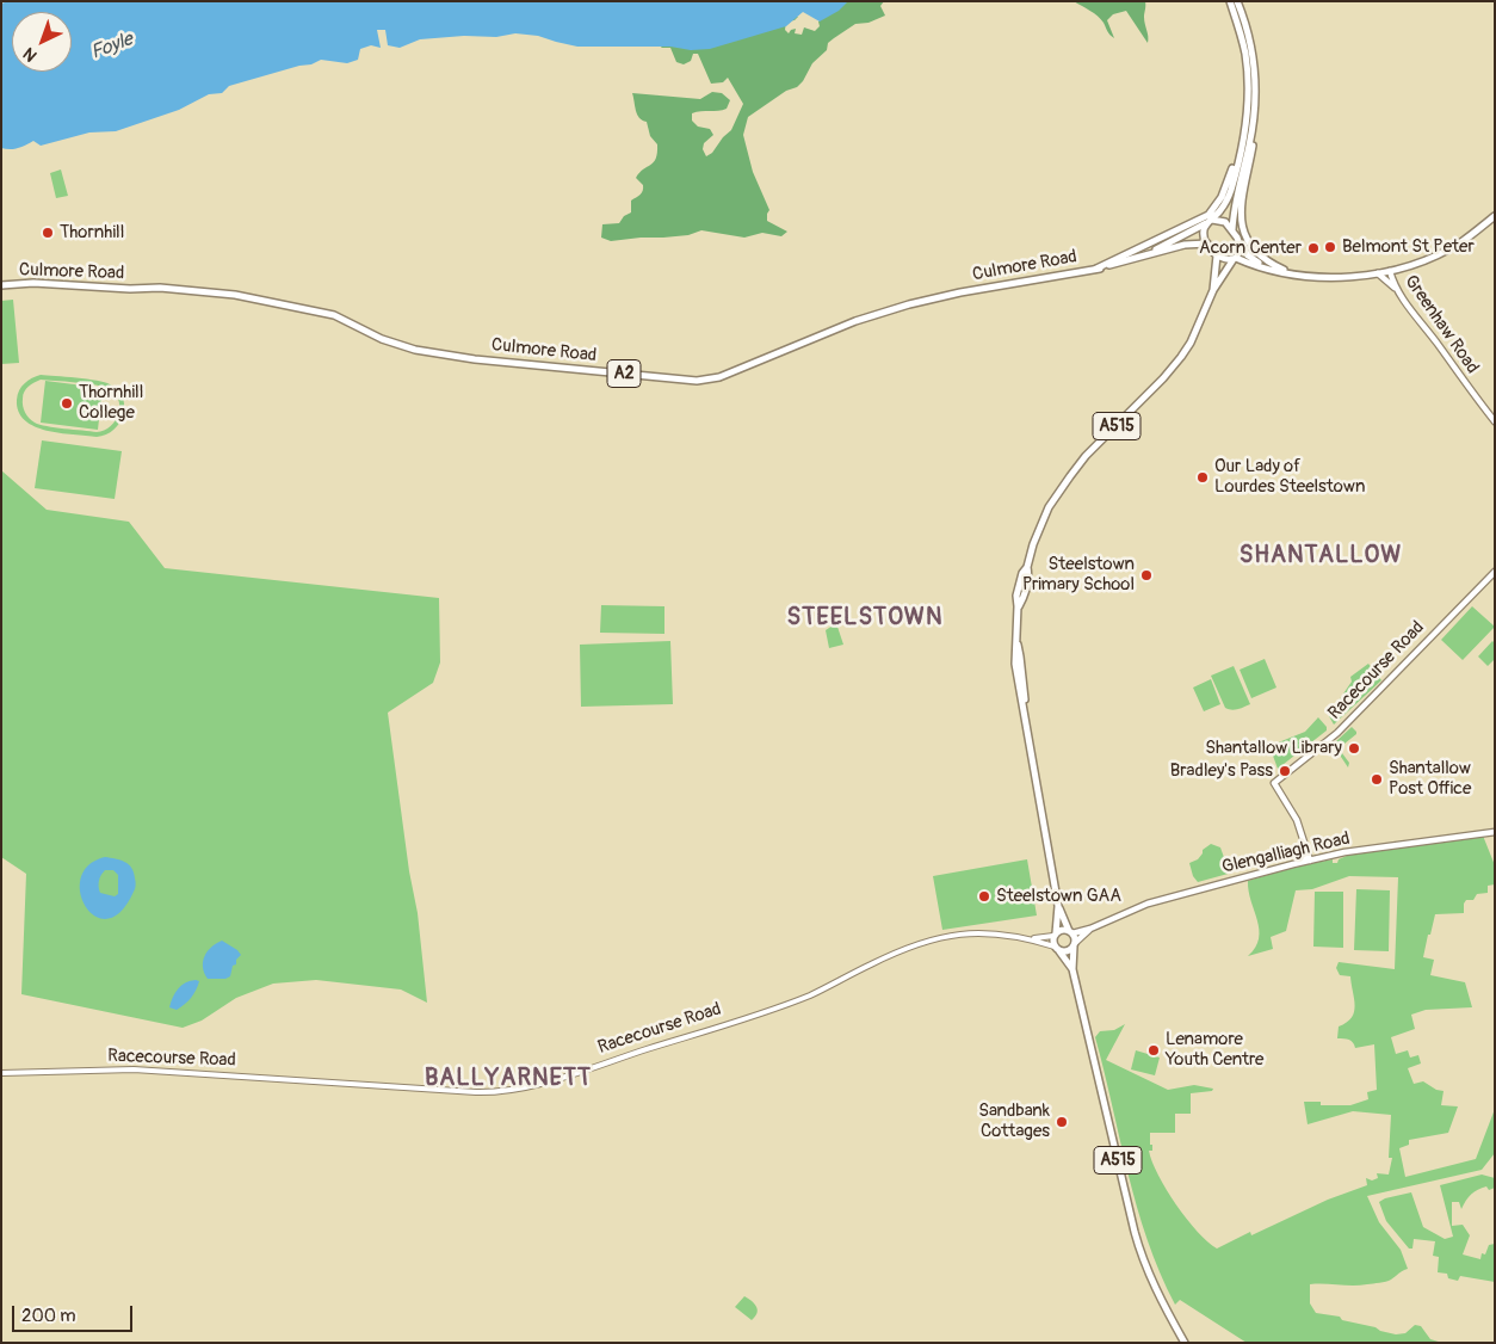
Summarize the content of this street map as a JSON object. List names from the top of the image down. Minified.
{"streets":{"main road":["Culmore Road","Greenhaw Road","A2","A515","Racecourse Road","Glengalliagh Road"]},"crossings":[["Culmore Road","A515"],["A515","Racecourse Road"],["A515","Glengalliagh Road"],["Racecourse Road","Glengalliagh Road"]],"districts":["SHANTALLOW","STEELSTOWN","BALLYARNETT"],"water":["Foyle"],"places":["Thornhill","Belmont St Peter","Acorn Center","Thornhill College","Our Lady of Lourdes Steelstown","Steelstown Primary School","Shantallow Library","Bradley's Pass","Shantallow Post Office","Steelstown GAA","Lenamore Youth Centre","Sandbank Cottages"],"scale_bar":"200 m","north":"bottom left"}
